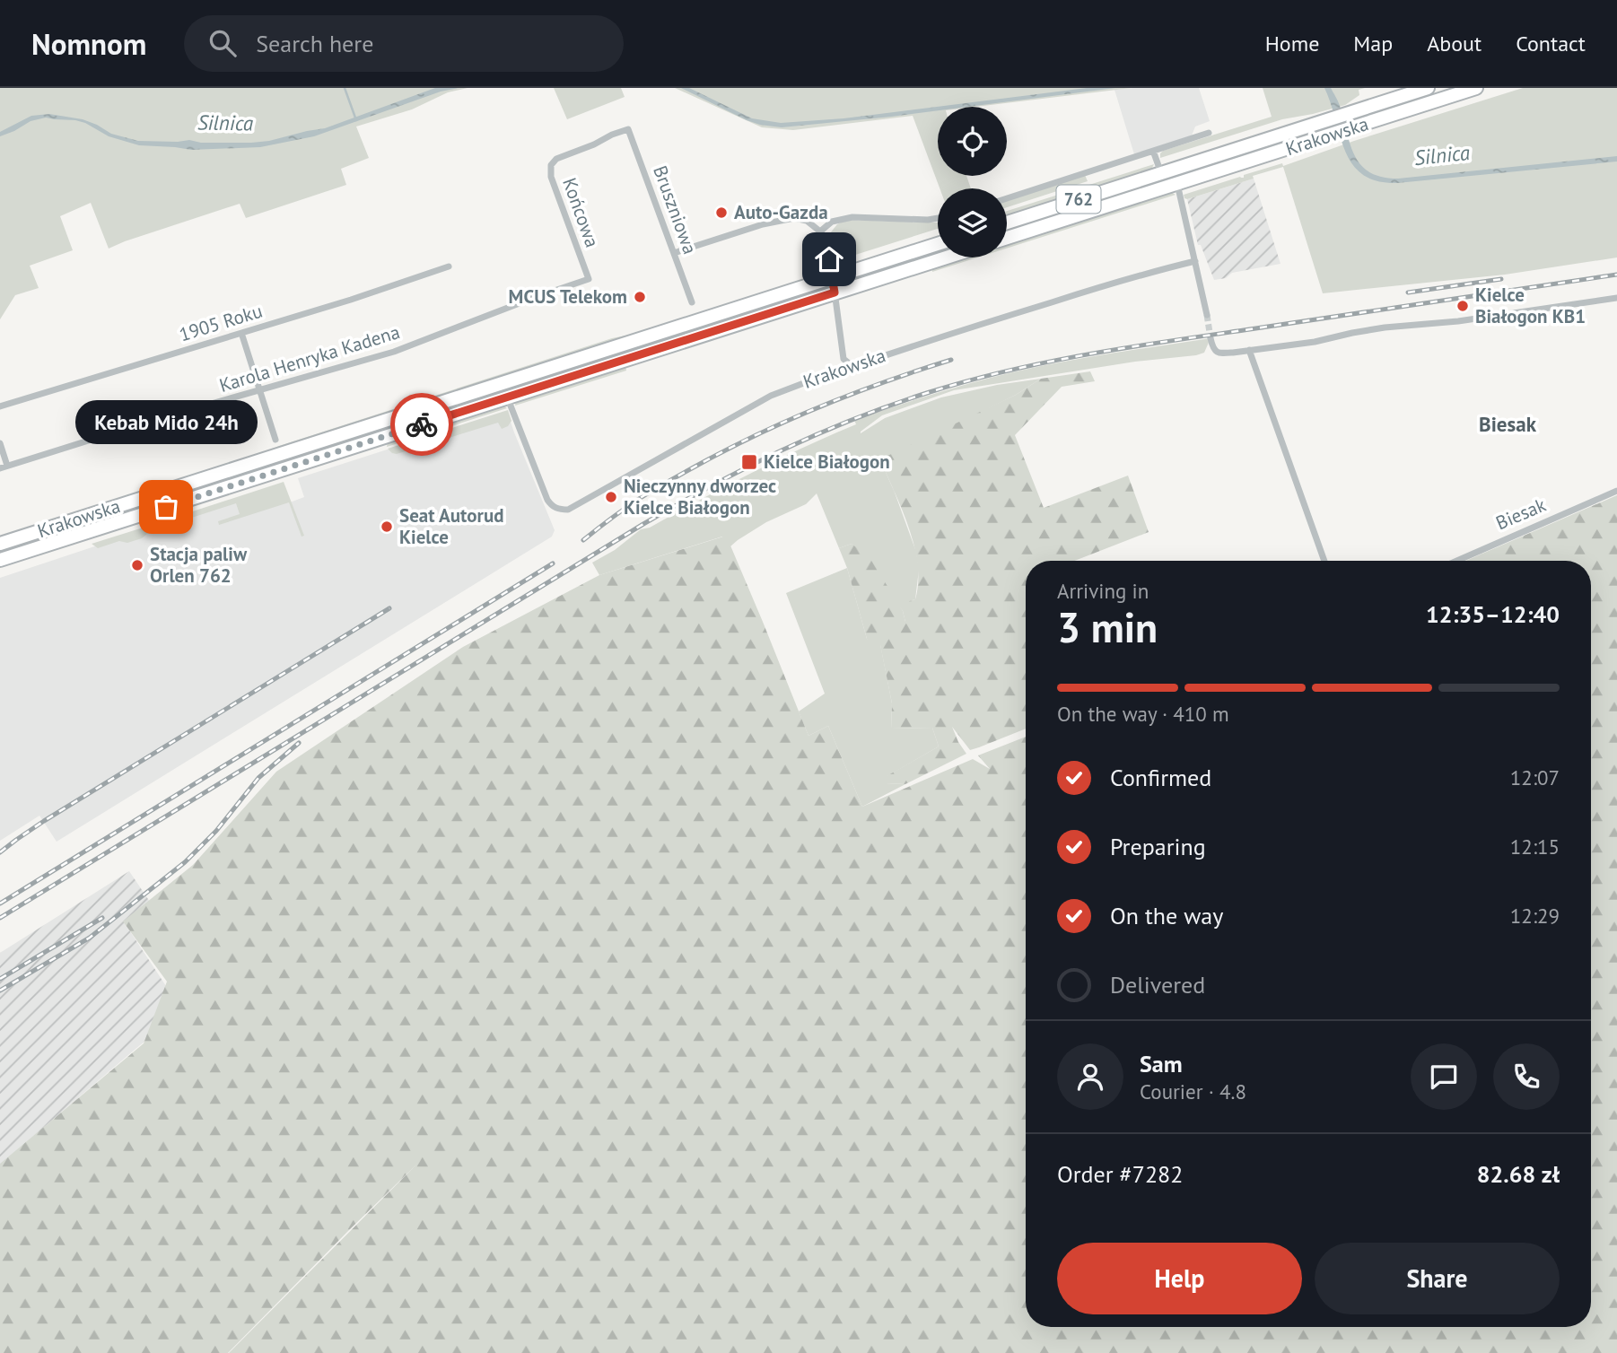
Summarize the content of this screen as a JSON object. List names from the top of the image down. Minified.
{"streets":{"main road":["Krakowska","762"],"street":["Bruszniowa","Końcowa","1905 Roku","Karola Henryka Kadena","Biesak"]},"crossings":[["Bruszniowa","Końcowa"],["Końcowa","Karola Henryka Kadena"]],"districts":["Biesak"],"water":["Silnica"],"places":{"other":["Auto-Gazda","MCUS Telekom","Kielce Białogon KB1","Nieczynny dworzec Kielce Białogon","Kebab Mido 24h","Seat Autorud Kielce","Stacja paliw Orlen 762"],"transit":["Kielce Białogon"]},"page":{"header":"Nomnom","search":"Search here","nav":["Home","Map","About","Contact"],"bubble":"Kebab Mido 24h","heading":["3 min","Arriving in","12:35–12:40"],"panel":["Sam","Courier · 4.8","Order #7282","82.68 zł"],"bar":"On the way · 410 m","list":[["Confirmed","12:07"],["Preparing","12:15"],["On the way","12:29"],"Delivered"],"buttons":["Help","Share"]}}
